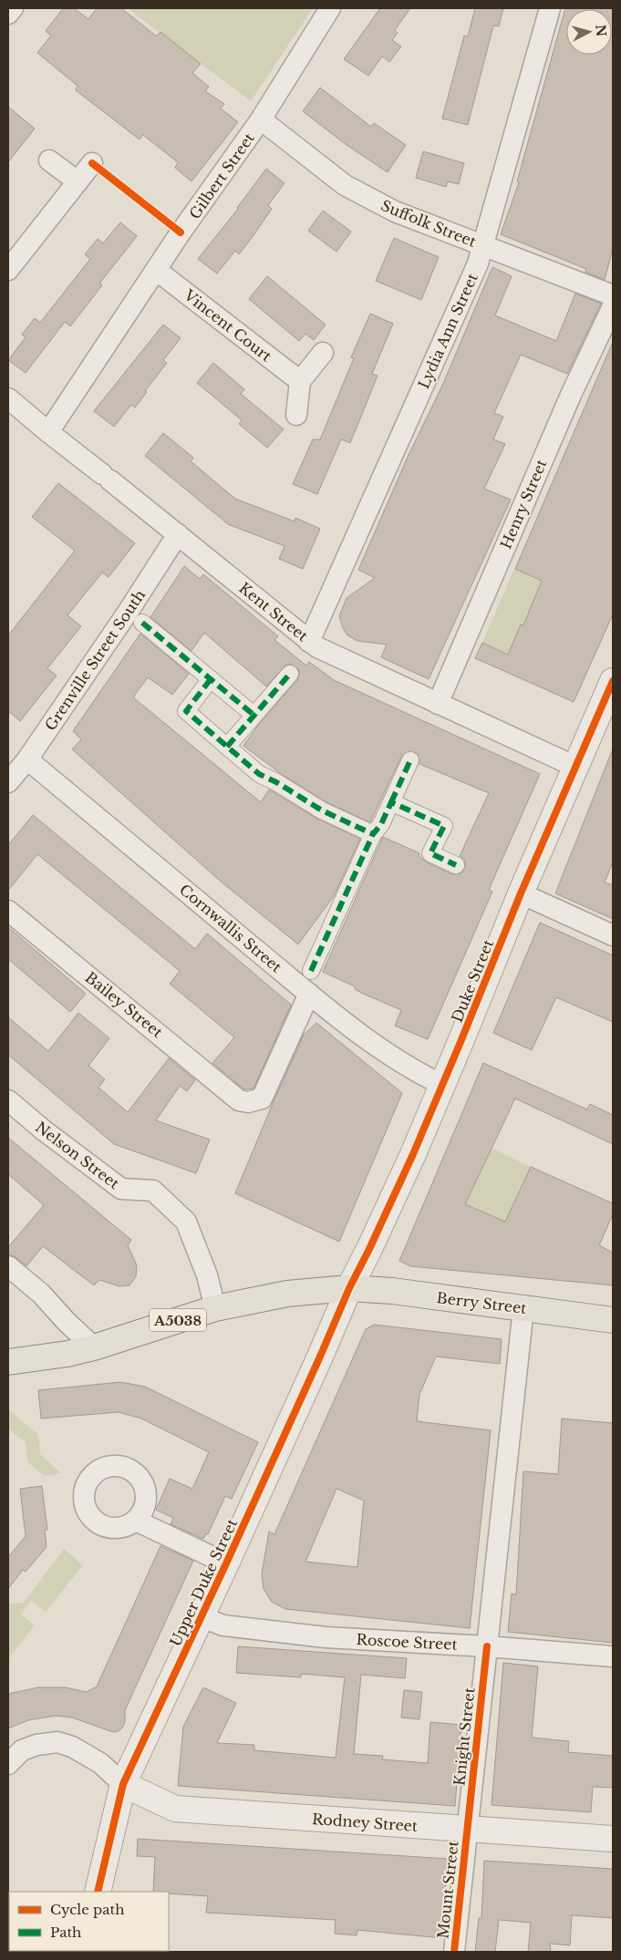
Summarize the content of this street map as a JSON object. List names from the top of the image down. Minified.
{"streets":{"main road":["Berry Street","A5038"],"street":["Gilbert Street","Suffolk Street","Vincent Court","Lydia Ann Street","Henry Street","Kent Street","Grenville Street South","Cornwallis Street","Duke Street","Bailey Street","Nelson Street","Upper Duke Street","Roscoe Street","Knight Street","Rodney Street","Mount Street"]},"crossings":[["Gilbert Street","Suffolk Street"],["Gilbert Street","Vincent Court"],["Gilbert Street","Kent Street"],["Suffolk Street","Lydia Ann Street"],["Lydia Ann Street","Kent Street"],["Henry Street","Kent Street"],["Kent Street","Grenville Street South"],["Kent Street","Duke Street"],["Grenville Street South","Cornwallis Street"],["Cornwallis Street","Duke Street"],["Cornwallis Street","Bailey Street"],["Duke Street","Berry Street"],["Duke Street","A5038"],["Duke Street","Upper Duke Street"],["Nelson Street","A5038"],["Berry Street","A5038"],["Berry Street","Upper Duke Street"],["Berry Street","Knight Street"],["A5038","Upper Duke Street"],["Upper Duke Street","Roscoe Street"],["Upper Duke Street","Rodney Street"],["Roscoe Street","Knight Street"],["Knight Street","Rodney Street"],["Knight Street","Mount Street"],["Rodney Street","Mount Street"]],"legend":["Cycle path","Path"],"north":"right"}
